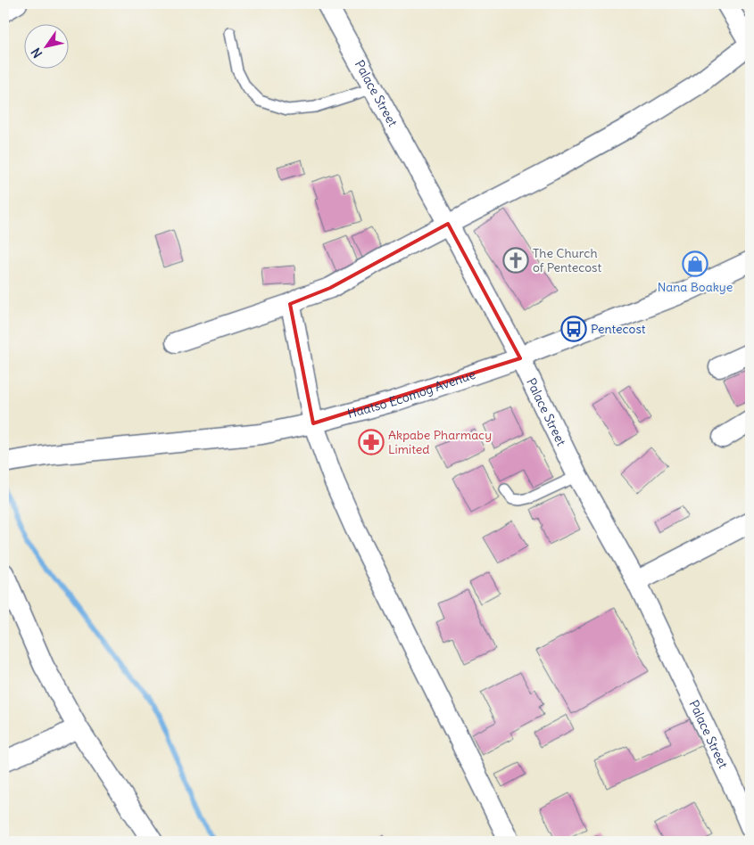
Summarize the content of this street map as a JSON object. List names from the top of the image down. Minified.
{"streets":{"street":["Palace Street","Haatso Ecomog Avenue"]},"crossings":[["Palace Street","Haatso Ecomog Avenue"]],"places":{"church":["The Church of Pentecost"],"shop":["Nana Boakye"],"bus stop":["Pentecost"],"pharmacy":["Akpabe Pharmacy Limited"]},"north":"bottom left"}
